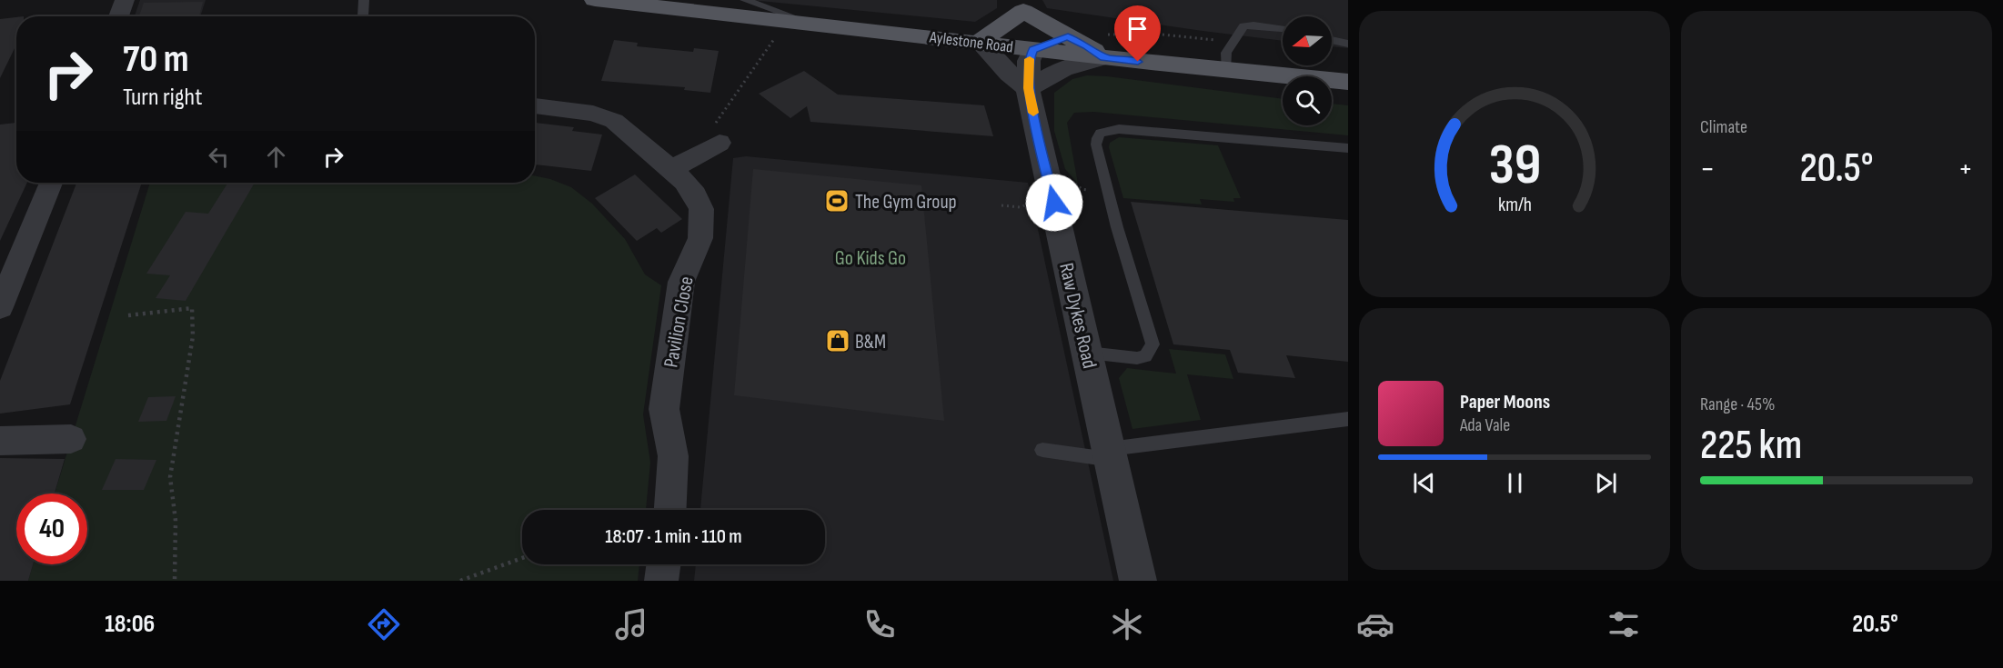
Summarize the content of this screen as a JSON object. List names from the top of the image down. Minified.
{"streets":{"main road":["Aylestone Road"],"street":["Raw Dykes Road","Pavilion Close"]},"crossings":[["Aylestone Road","Raw Dykes Road"]],"parks":["Go Kids Go"],"places":{"sports":["The Gym Group"],"shop":["B&M"]},"north":"left","page":{"tile":["Climate",["Range · 45%","225 km"]],"turn":["70 m","Turn right"],"heat":["−","20.5°","+"],"song":["Paper Moons","Ada Vale"],"limit":"40","trip":"18:07 · 1 min · 110 m","tabs":["18:06","20.5°"],"gauge":["39","km/h"]}}
